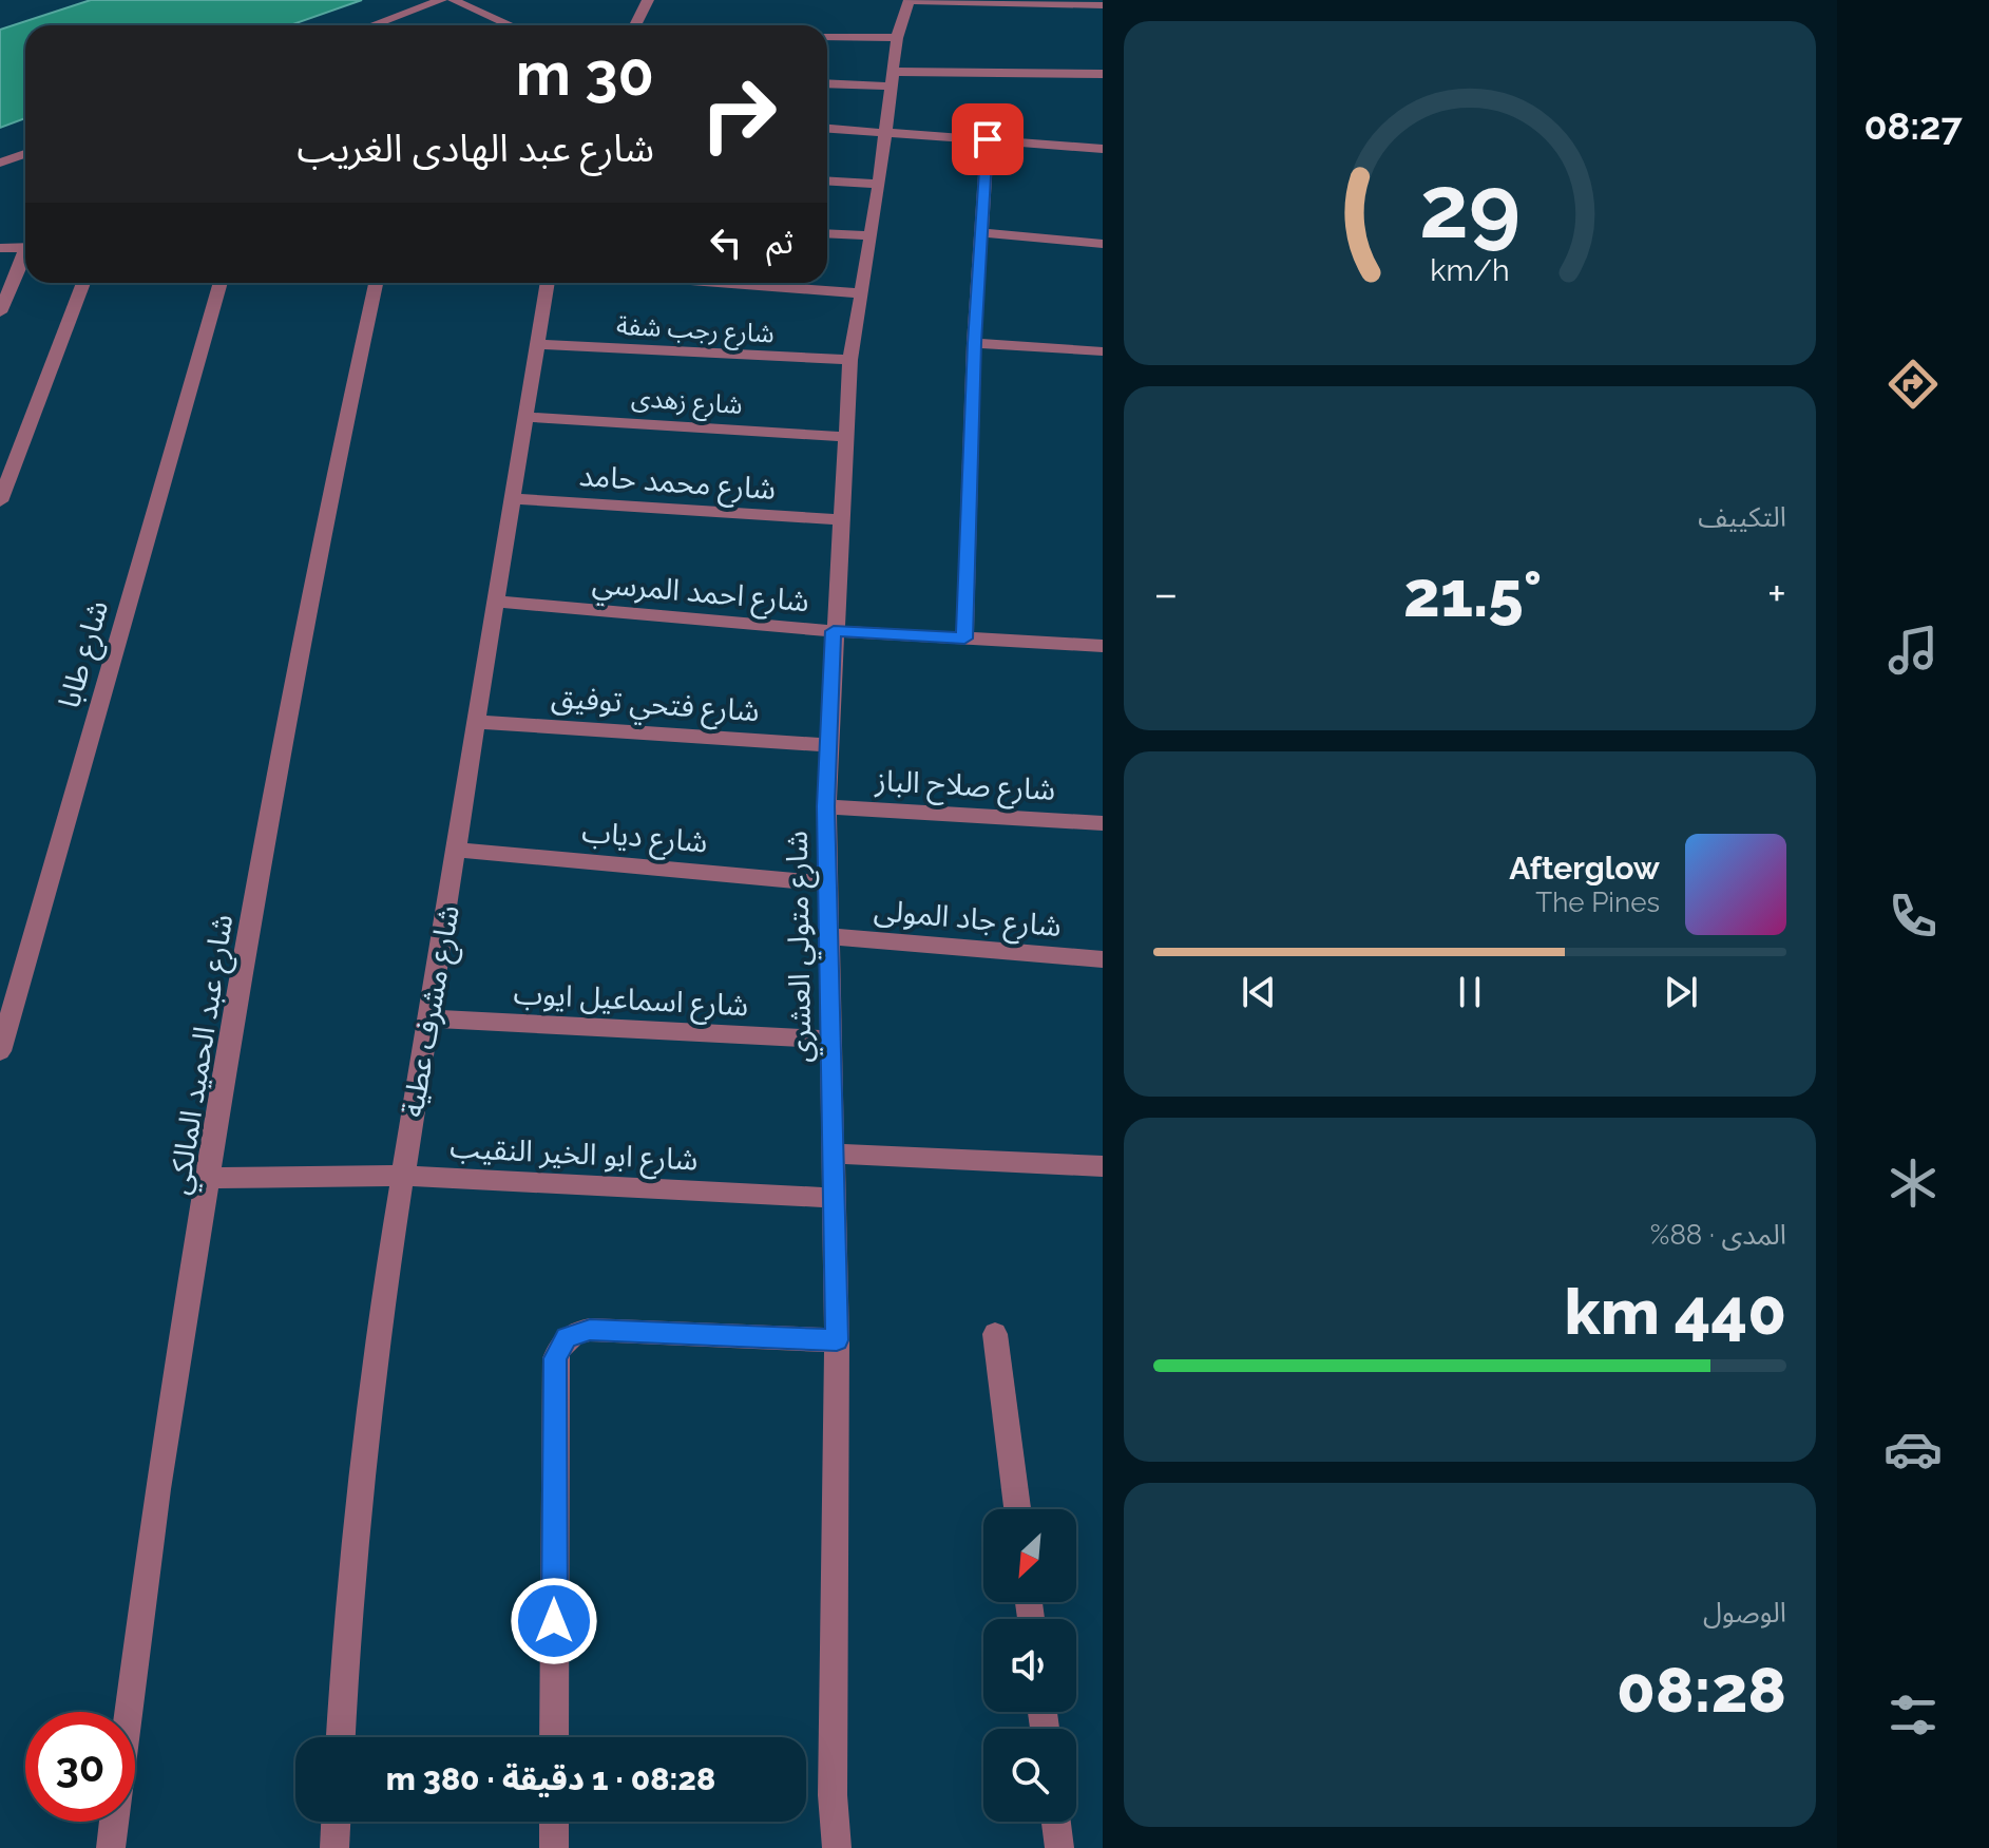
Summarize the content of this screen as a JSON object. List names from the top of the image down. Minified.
{"streets":{"street":["شارع رجب شفة","شارع زهدى","شارع محمد حامد","شارع احمد المرسي","شارع طابا","شارع فتحي توفيق","شارع صلاح الباز","شارع دياب","شارع جاد المولى","شارع متولي العشري","شارع اسماعيل ايوب","شارع مشرف عطية","شارع عبد الحميد المالكي","شارع ابو الخير النقيب"]},"crossings":[["شارع رجب شفة","شارع متولي العشري"],["شارع رجب شفة","شارع مشرف عطية"],["شارع زهدى","شارع متولي العشري"],["شارع زهدى","شارع مشرف عطية"],["شارع محمد حامد","شارع متولي العشري"],["شارع محمد حامد","شارع مشرف عطية"],["شارع احمد المرسي","شارع متولي العشري"],["شارع احمد المرسي","شارع مشرف عطية"],["شارع فتحي توفيق","شارع متولي العشري"],["شارع فتحي توفيق","شارع مشرف عطية"],["شارع صلاح الباز","شارع متولي العشري"],["شارع دياب","شارع متولي العشري"],["شارع دياب","شارع مشرف عطية"],["شارع جاد المولى","شارع متولي العشري"],["شارع متولي العشري","شارع اسماعيل ايوب"],["شارع متولي العشري","شارع ابو الخير النقيب"],["شارع اسماعيل ايوب","شارع مشرف عطية"],["شارع مشرف عطية","شارع ابو الخير النقيب"],["شارع عبد الحميد المالكي","شارع ابو الخير النقيب"]],"north":"bottom left","page":{"tabs":"08:27","turn":["30 m","شارع عبد الهادى الغريب"],"then":"ثم","tile":["التكييف",["المدى · 88%","440 km"],["الوصول","08:28"]],"heat":["−","21.5°","+"],"song":["Afterglow","The Pines"],"limit":"30","trip":"08:28 · 1 دقيقة · 380 m","gauge":["29","km/h"]}}
